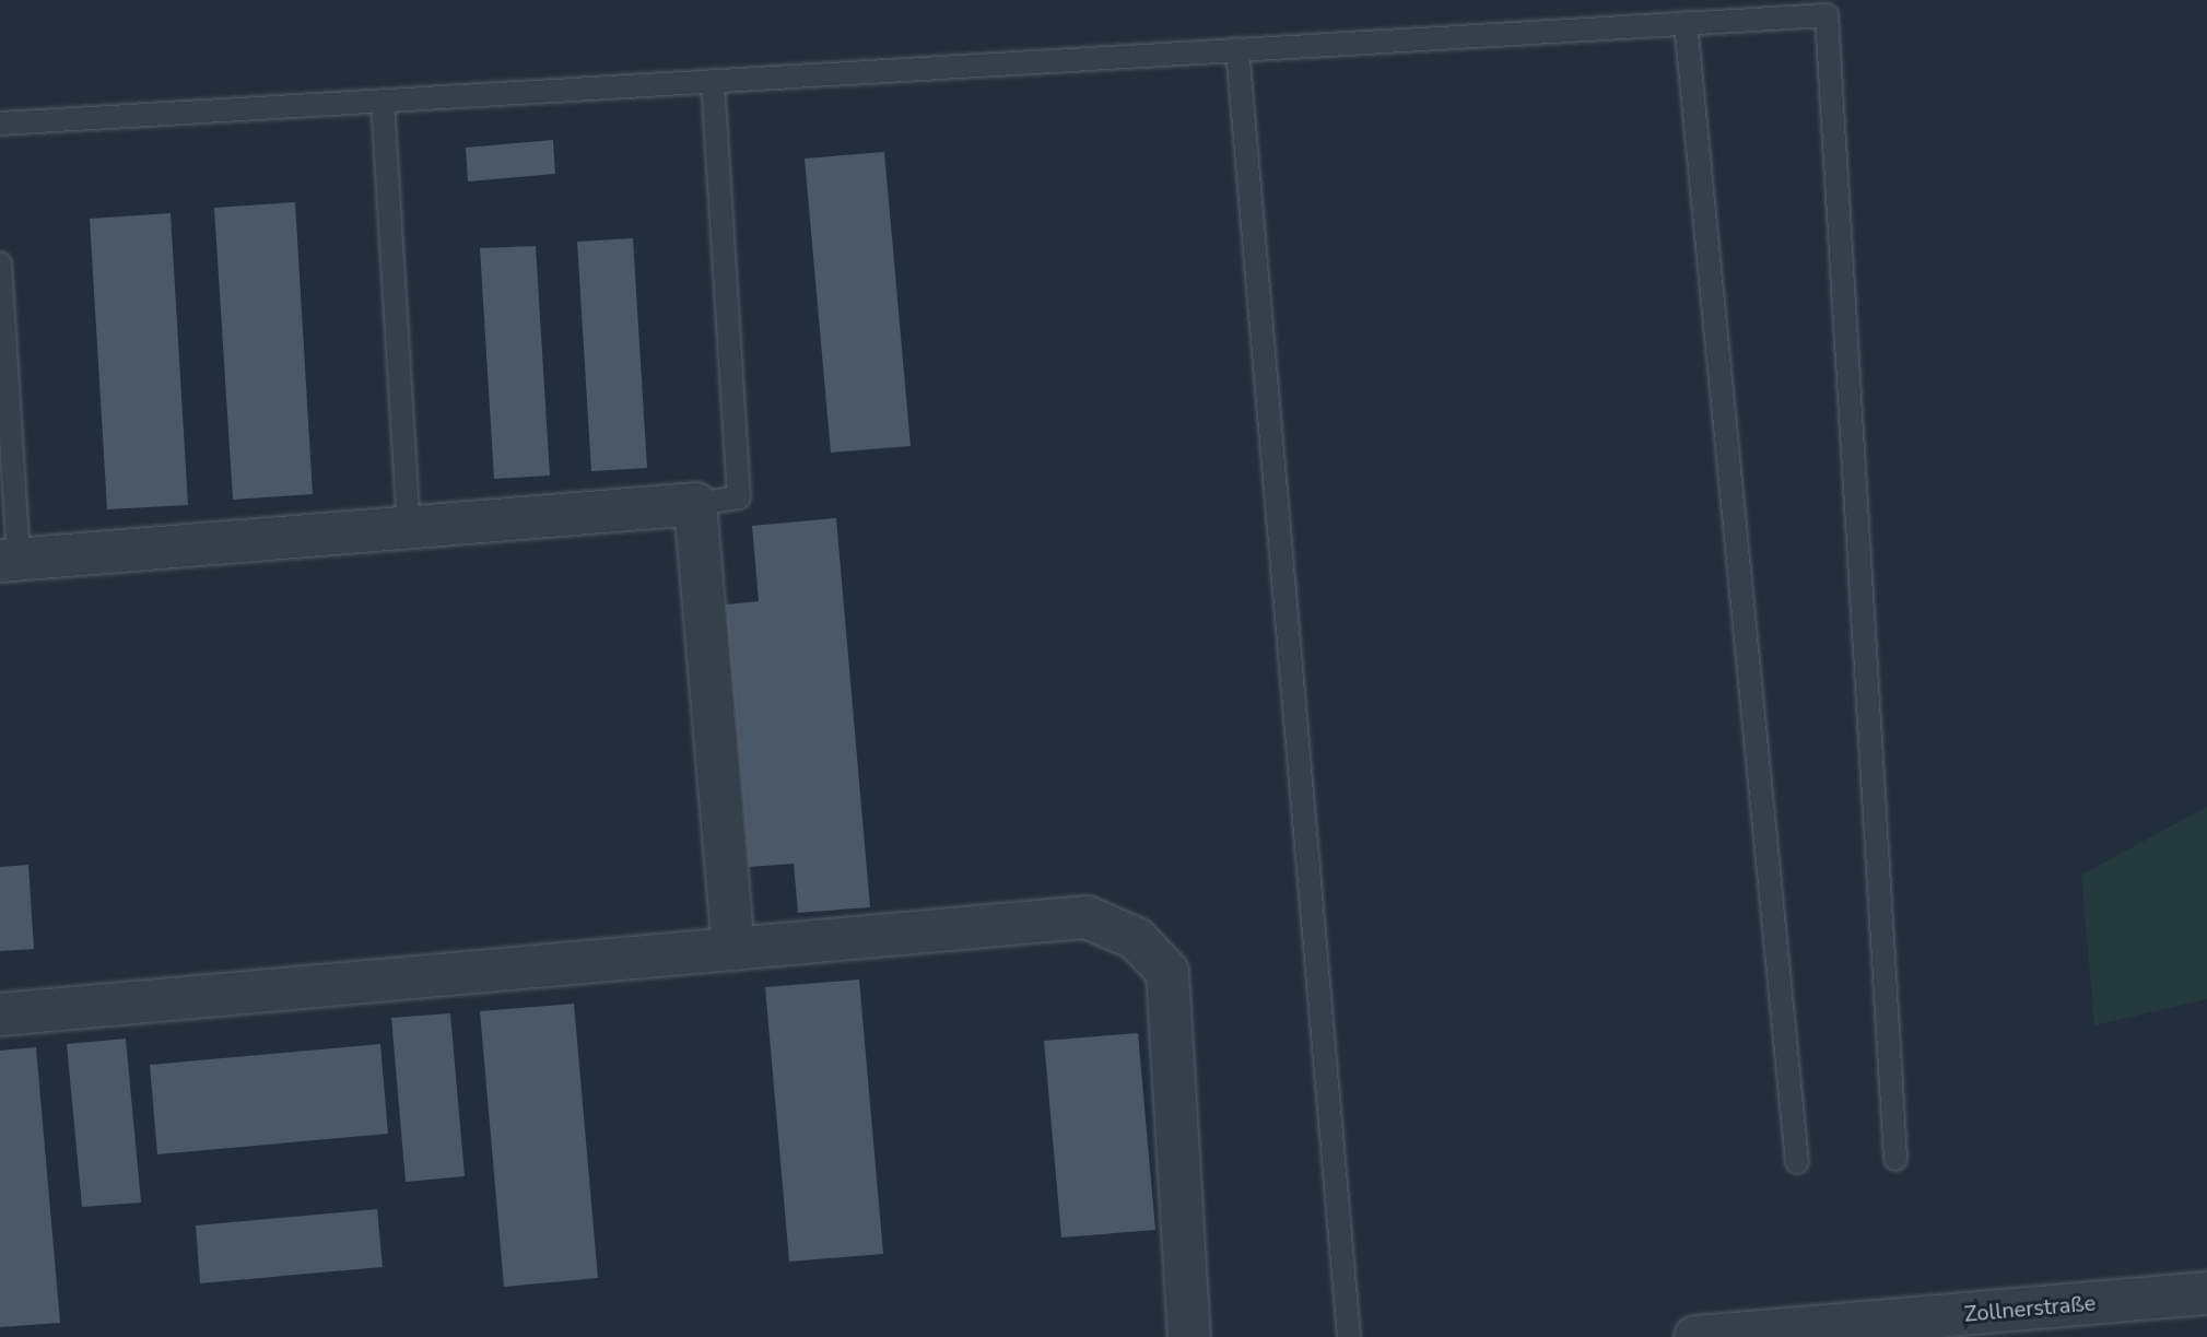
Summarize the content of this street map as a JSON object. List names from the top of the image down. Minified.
{"streets":{"street":["Zollnerstraße"]}}
